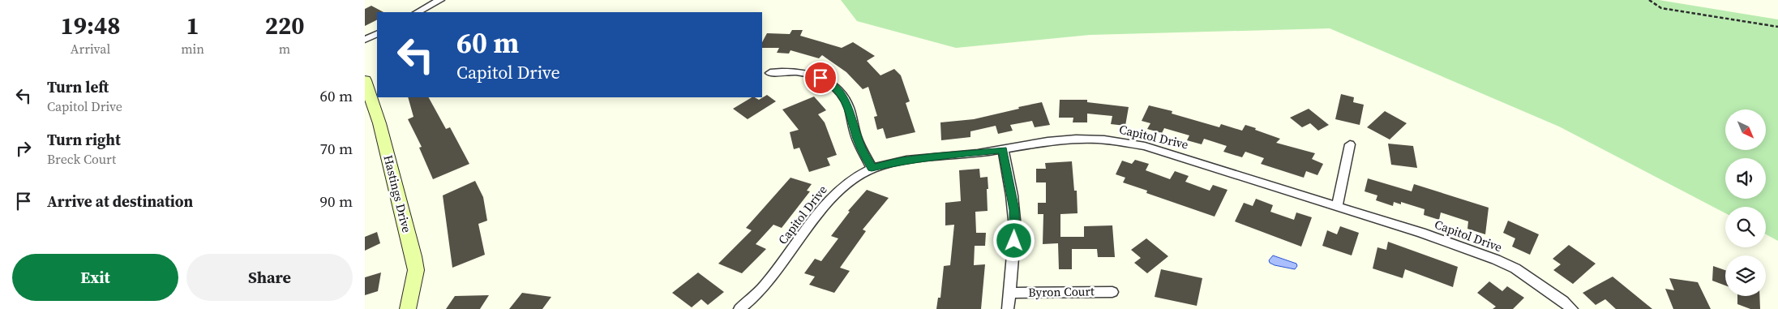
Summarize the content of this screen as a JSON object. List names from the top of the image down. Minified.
{"streets":{"street":["Capitol Drive","Hastings Drive","Byron Court"]},"north":"bottom right","page":{"eta":["19:48","Arrival","1","min","220","m"],"turn":["60 m","Capitol Drive"],"list":[{"name":"Turn left","note":"Capitol Drive","value":"60 m"},{"name":"Turn right","note":"Breck Court","value":"70 m"},{"name":"Arrive at destination","value":"90 m"}],"buttons":["Exit","Share"]}}
